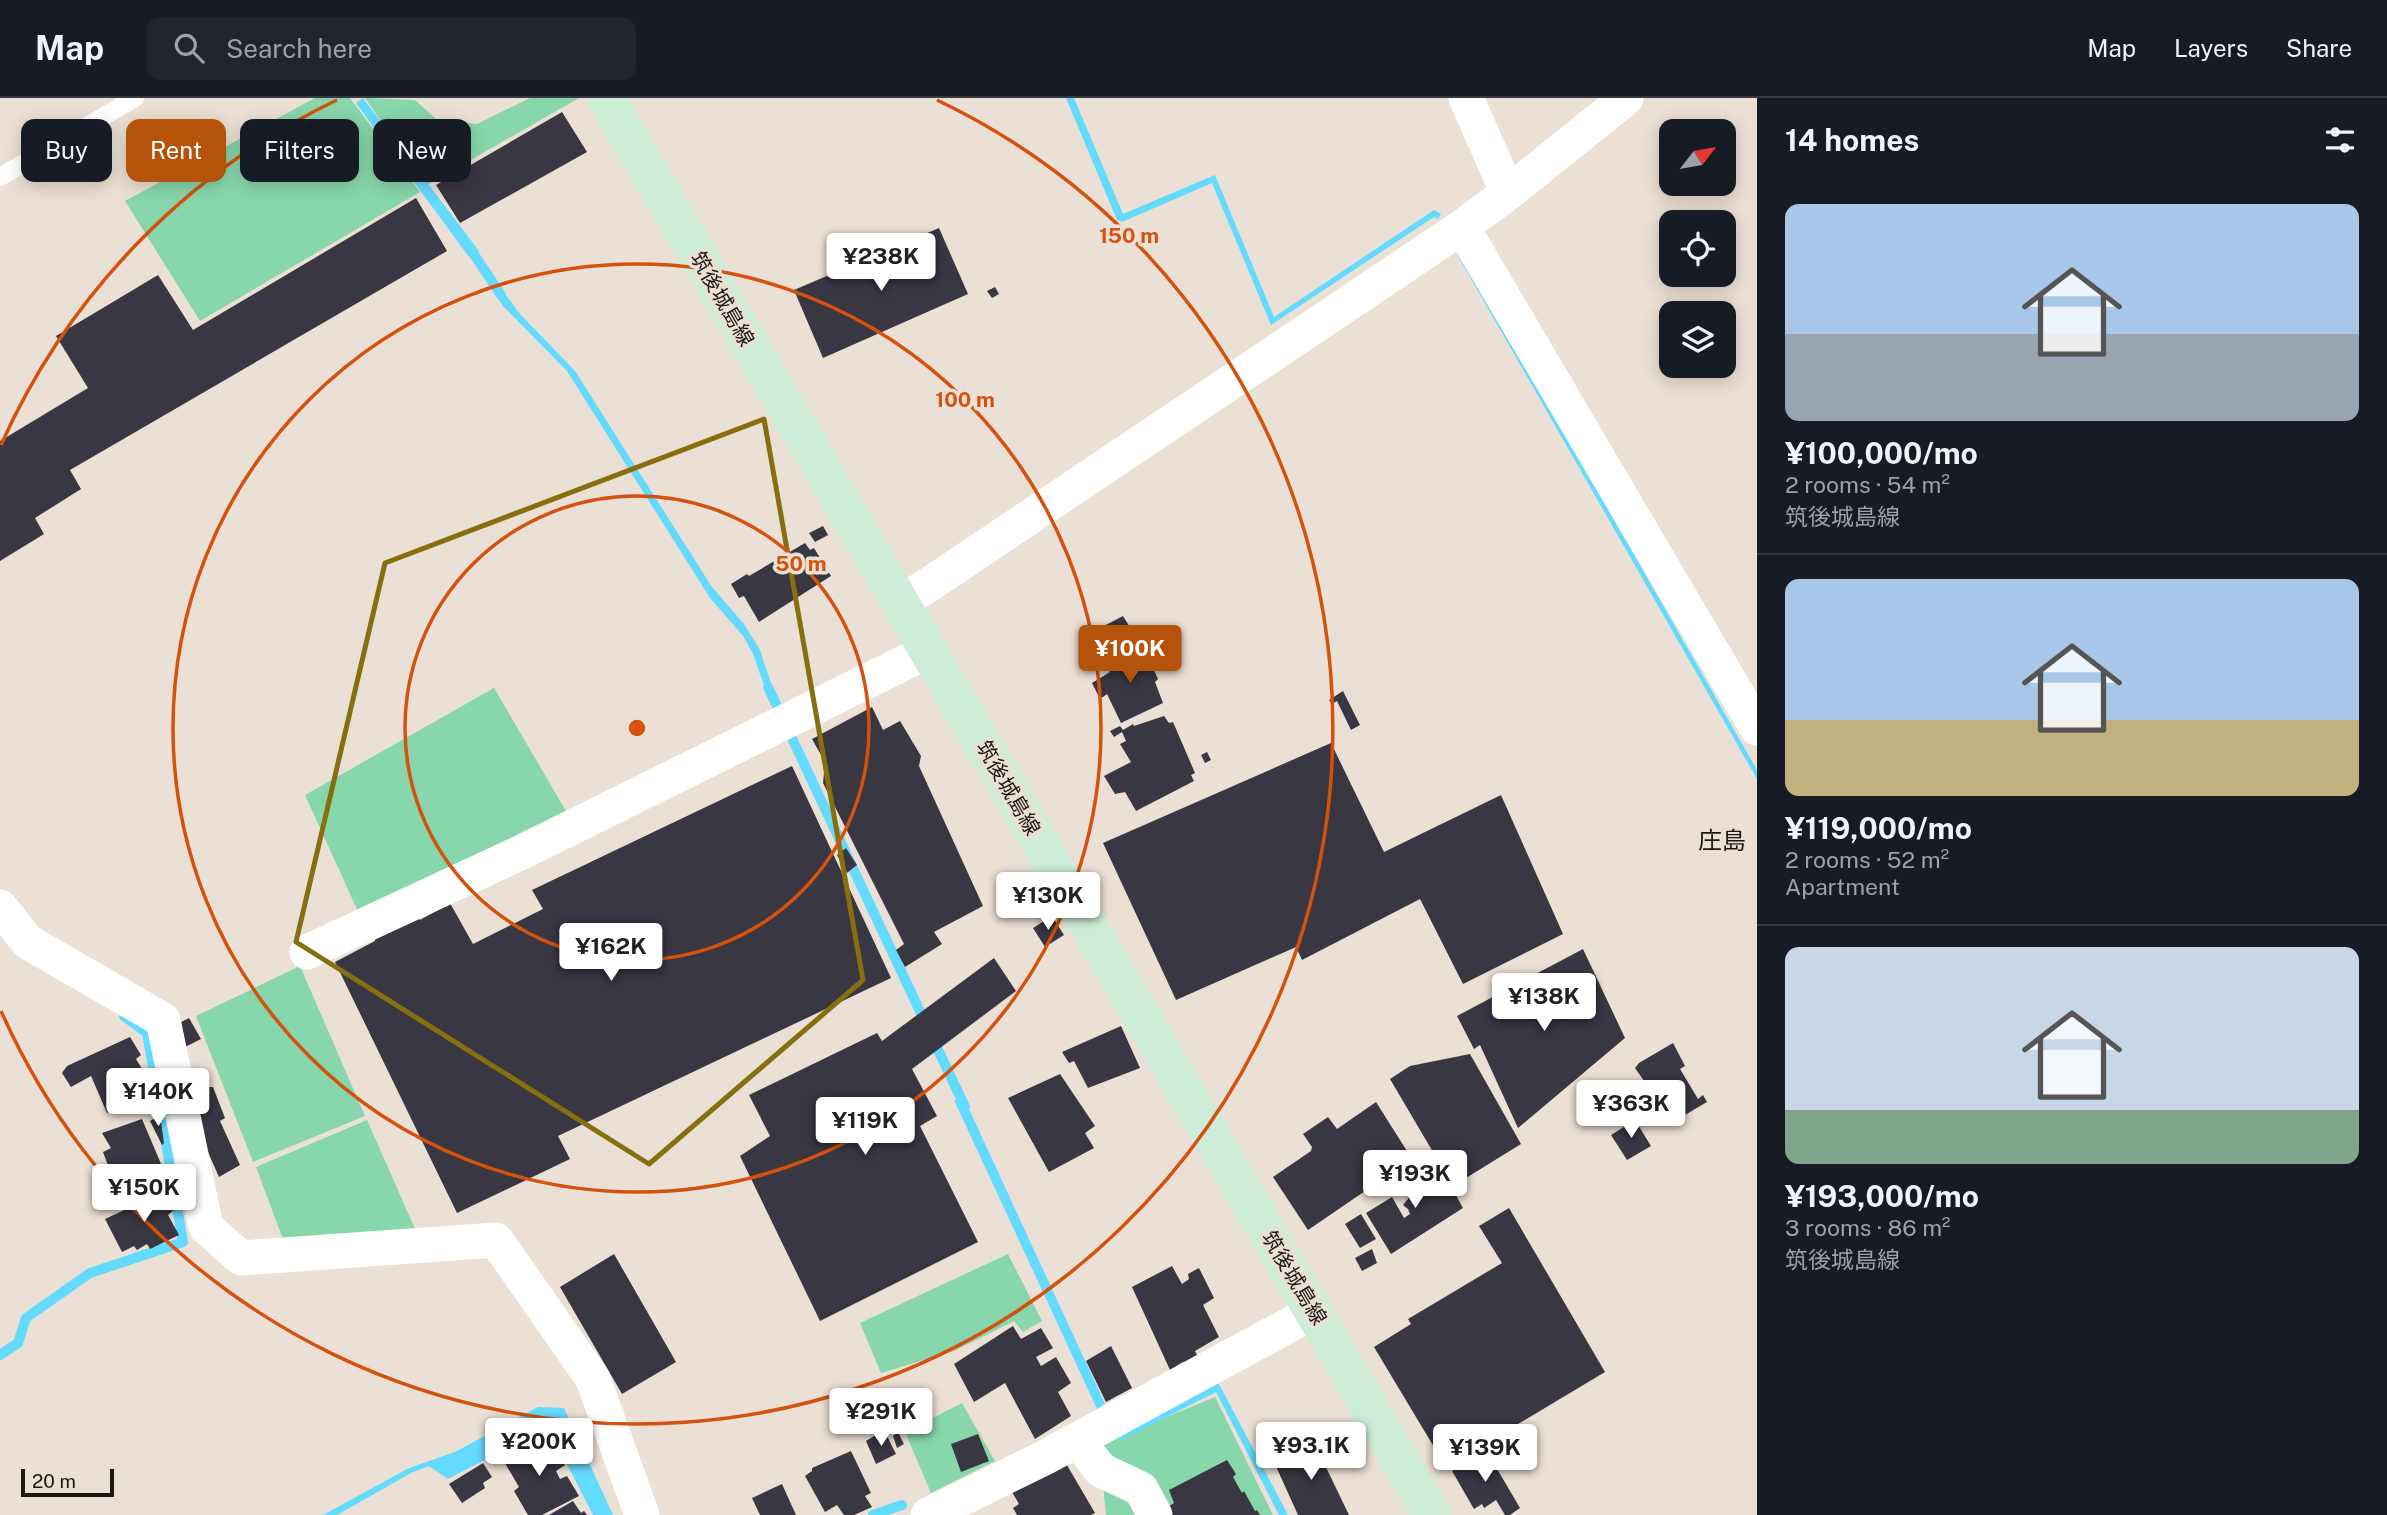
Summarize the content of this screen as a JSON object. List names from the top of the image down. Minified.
{"streets":{"main road":["筑後城島線"]},"districts":["庄島"],"scale_bar":"20 m","north":"top right","page":{"header":"Map","search":"Search here","nav":["Map","Layers","Share"],"heading":"14 homes","chip":["Buy","Rent","Filters","New"],"list":[{"name":"¥100,000/mo","note":"2 rooms · 54 m² · 筑後城島線"},{"name":"¥119,000/mo","note":"2 rooms · 52 m² · Apartment"},{"name":"¥193,000/mo","note":"3 rooms · 86 m² · 筑後城島線"}],"price":["¥238K","¥100K","¥130K","¥162K","¥138K","¥140K","¥363K","¥119K","¥193K","¥150K","¥291K","¥200K","¥93.1K","¥139K"],"scale":"20 m"},"rings":["150 m","100 m","50 m"]}
